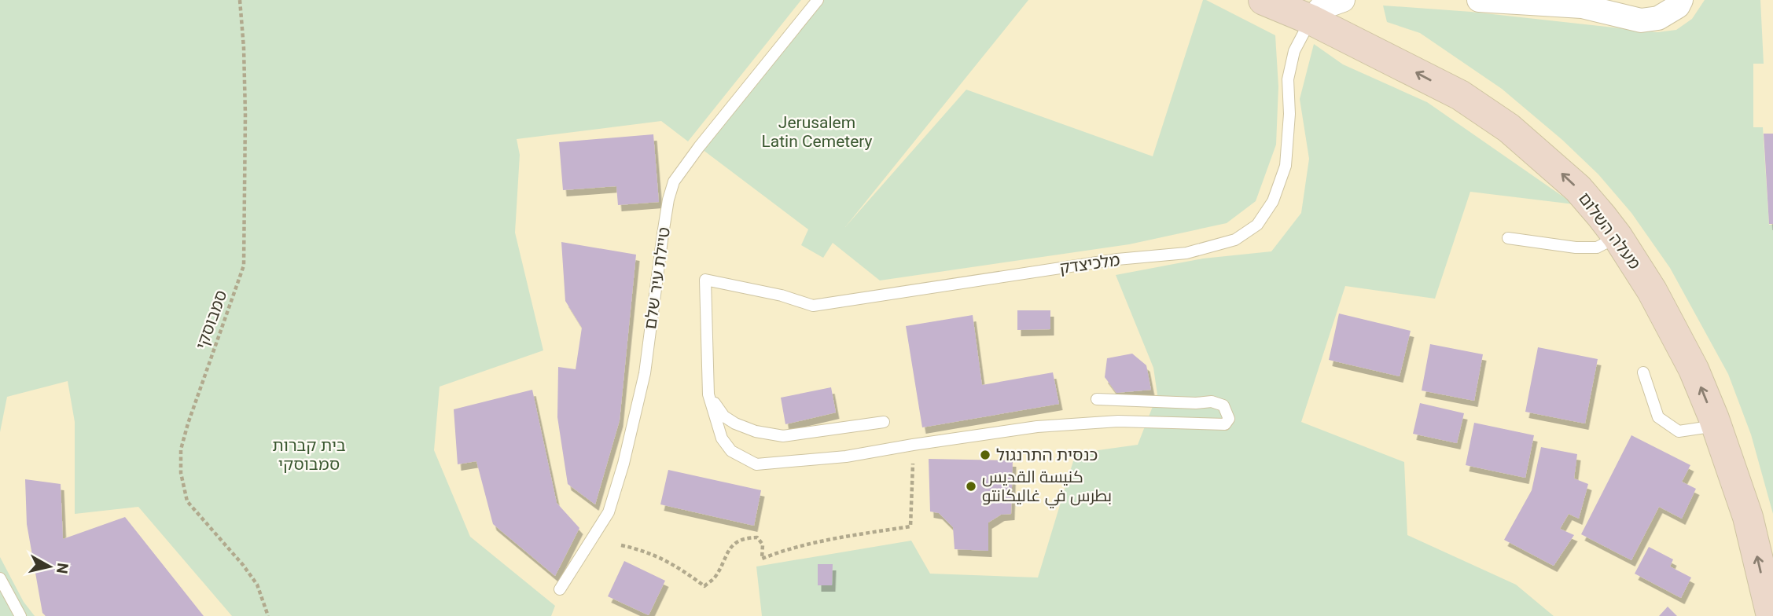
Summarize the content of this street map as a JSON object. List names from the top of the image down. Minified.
{"streets":{"street":["מעלה השלום"],"lane":["מלכיצדק","טיילת עיר שלם"],"path":["סמבוסקי"]},"crossings":[["מעלה השלום","מלכיצדק"]],"one_way":["מעלה השלום"],"parks":["Jerusalem Latin Cemetery","בית קברות סמבוסקי"],"places":["כנסית התרנגול","كنيسة القديس بطرس في غاليكانتو"],"north":"right"}
